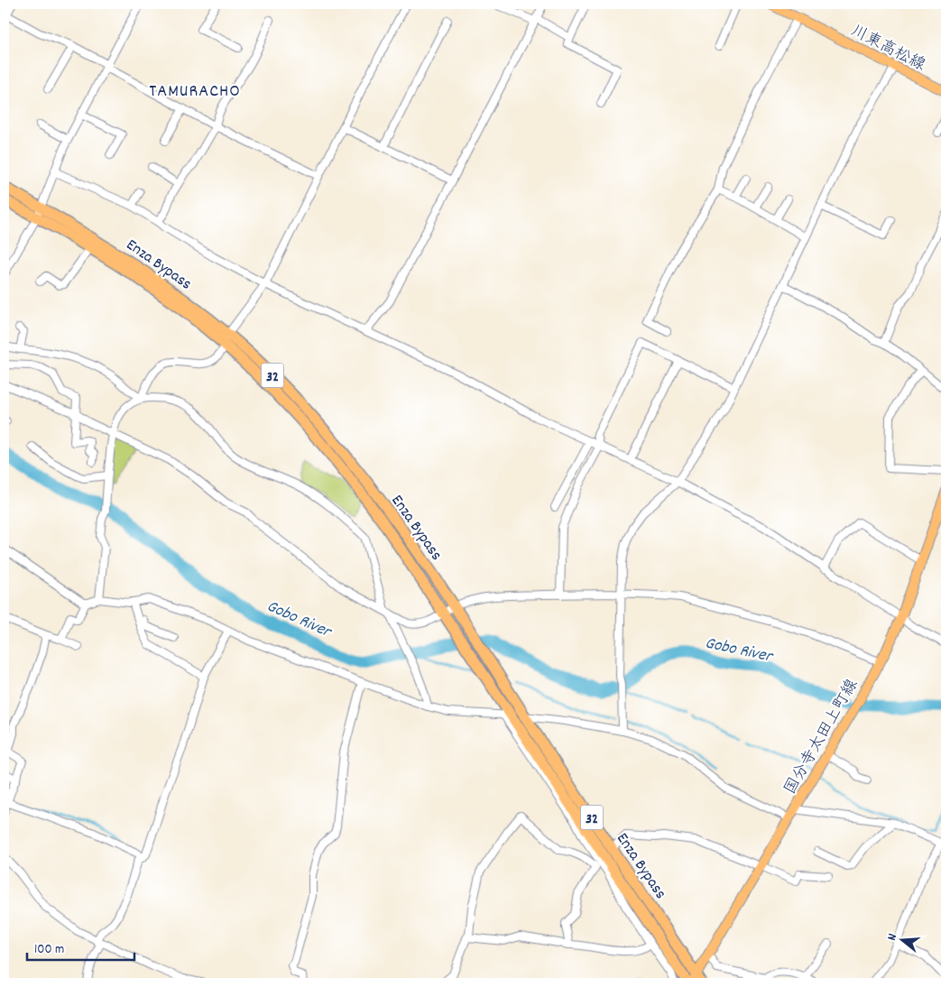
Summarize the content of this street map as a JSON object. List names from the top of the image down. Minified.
{"streets":{"highway":["Enza Bypass","32"],"main road":["川東高松線","国分寺太田上町線"]},"crossings":[["Enza Bypass","国分寺太田上町線"]],"districts":["TAMURACHO"],"water":["Gobo River"],"scale_bar":"100 m","north":"left"}
